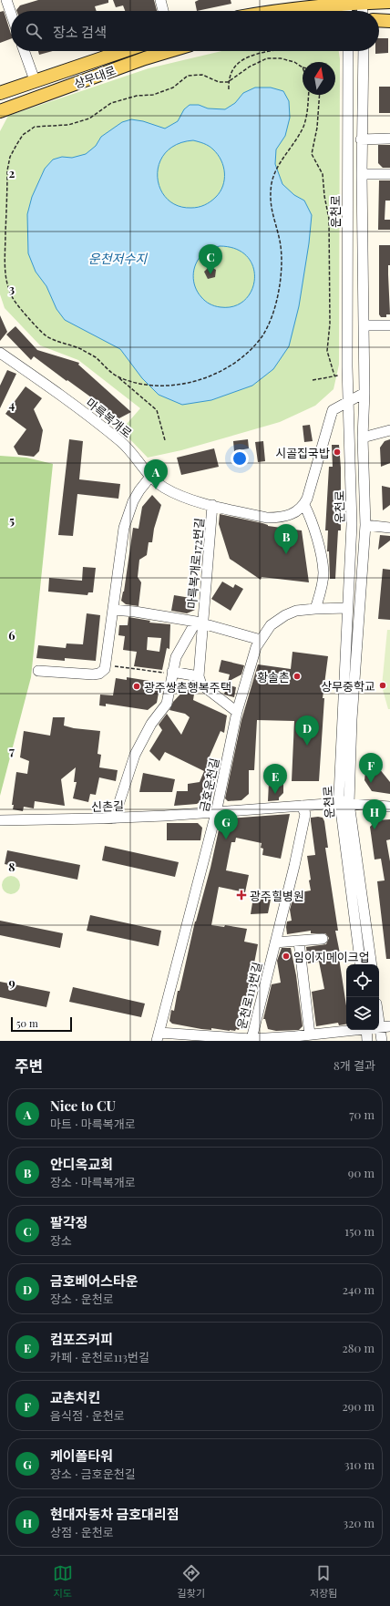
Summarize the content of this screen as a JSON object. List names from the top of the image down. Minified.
{"streets":{"main road":["상무대로"],"street":["운천로","마륵복개로","마륵복개로172번길","금호운천길","신촌길","운천로113번길"]},"crossings":[["운천로","금호운천길"],["마륵복개로","마륵복개로172번길"],["마륵복개로172번길","금호운천길"],["금호운천길","신촌길"],["금호운천길","운천로113번길"]],"water":["운천저수지"],"places":{"other":["시골집국밥","황솔촌","상무중학교","광주쌍촌행복주택","임이지메이크업"],"health":["광주힐병원"]},"scale_bar":"50 m","north":"top","page":{"search":"장소 검색","pins":["C","A","B","D","F","E","H","G"],"scale":"50 m","heading":["주변","8개 결과"],"list":[{"mark":"A","name":"Nice to CU","note":"마트 · 마륵복개로","value":"70 m"},{"mark":"B","name":"안디옥교회","note":"장소 · 마륵복개로","value":"90 m"},{"mark":"C","name":"팔각정","note":"장소","value":"150 m"},{"mark":"D","name":"금호베어스타운","note":"장소 · 운천로","value":"240 m"},{"mark":"E","name":"컴포즈커피","note":"카페 · 운천로113번길","value":"280 m"},{"mark":"F","name":"교촌치킨","note":"음식점 · 운천로","value":"290 m"},{"mark":"G","name":"케이폴타워","note":"장소 · 금호운천길","value":"310 m"},{"mark":"H","name":"현대자동차 금호대리점","note":"상점 · 운천로","value":"320 m"}],"nav":["지도","길찾기","저장됨"]},"grid":{"rows":["2","3","4","5","6","7","8","9"]}}
